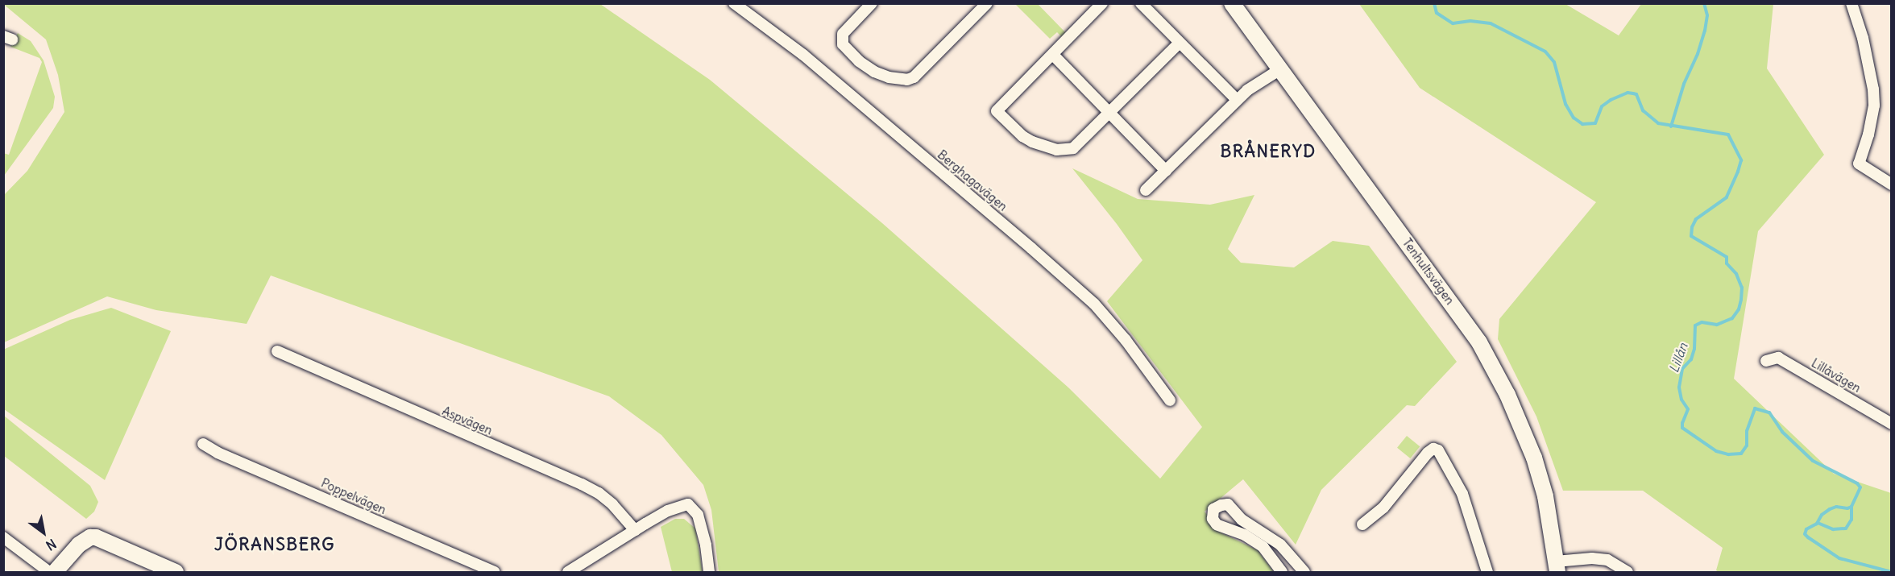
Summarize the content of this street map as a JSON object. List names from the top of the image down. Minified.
{"streets":{"street":["Berghagavägen","Tenhultsvägen","Lillåvägen","Aspvägen","Poppelvägen"]},"districts":["BRÅNERYD","JÖRANSBERG"],"water":["Lillån"],"north":"bottom right"}
